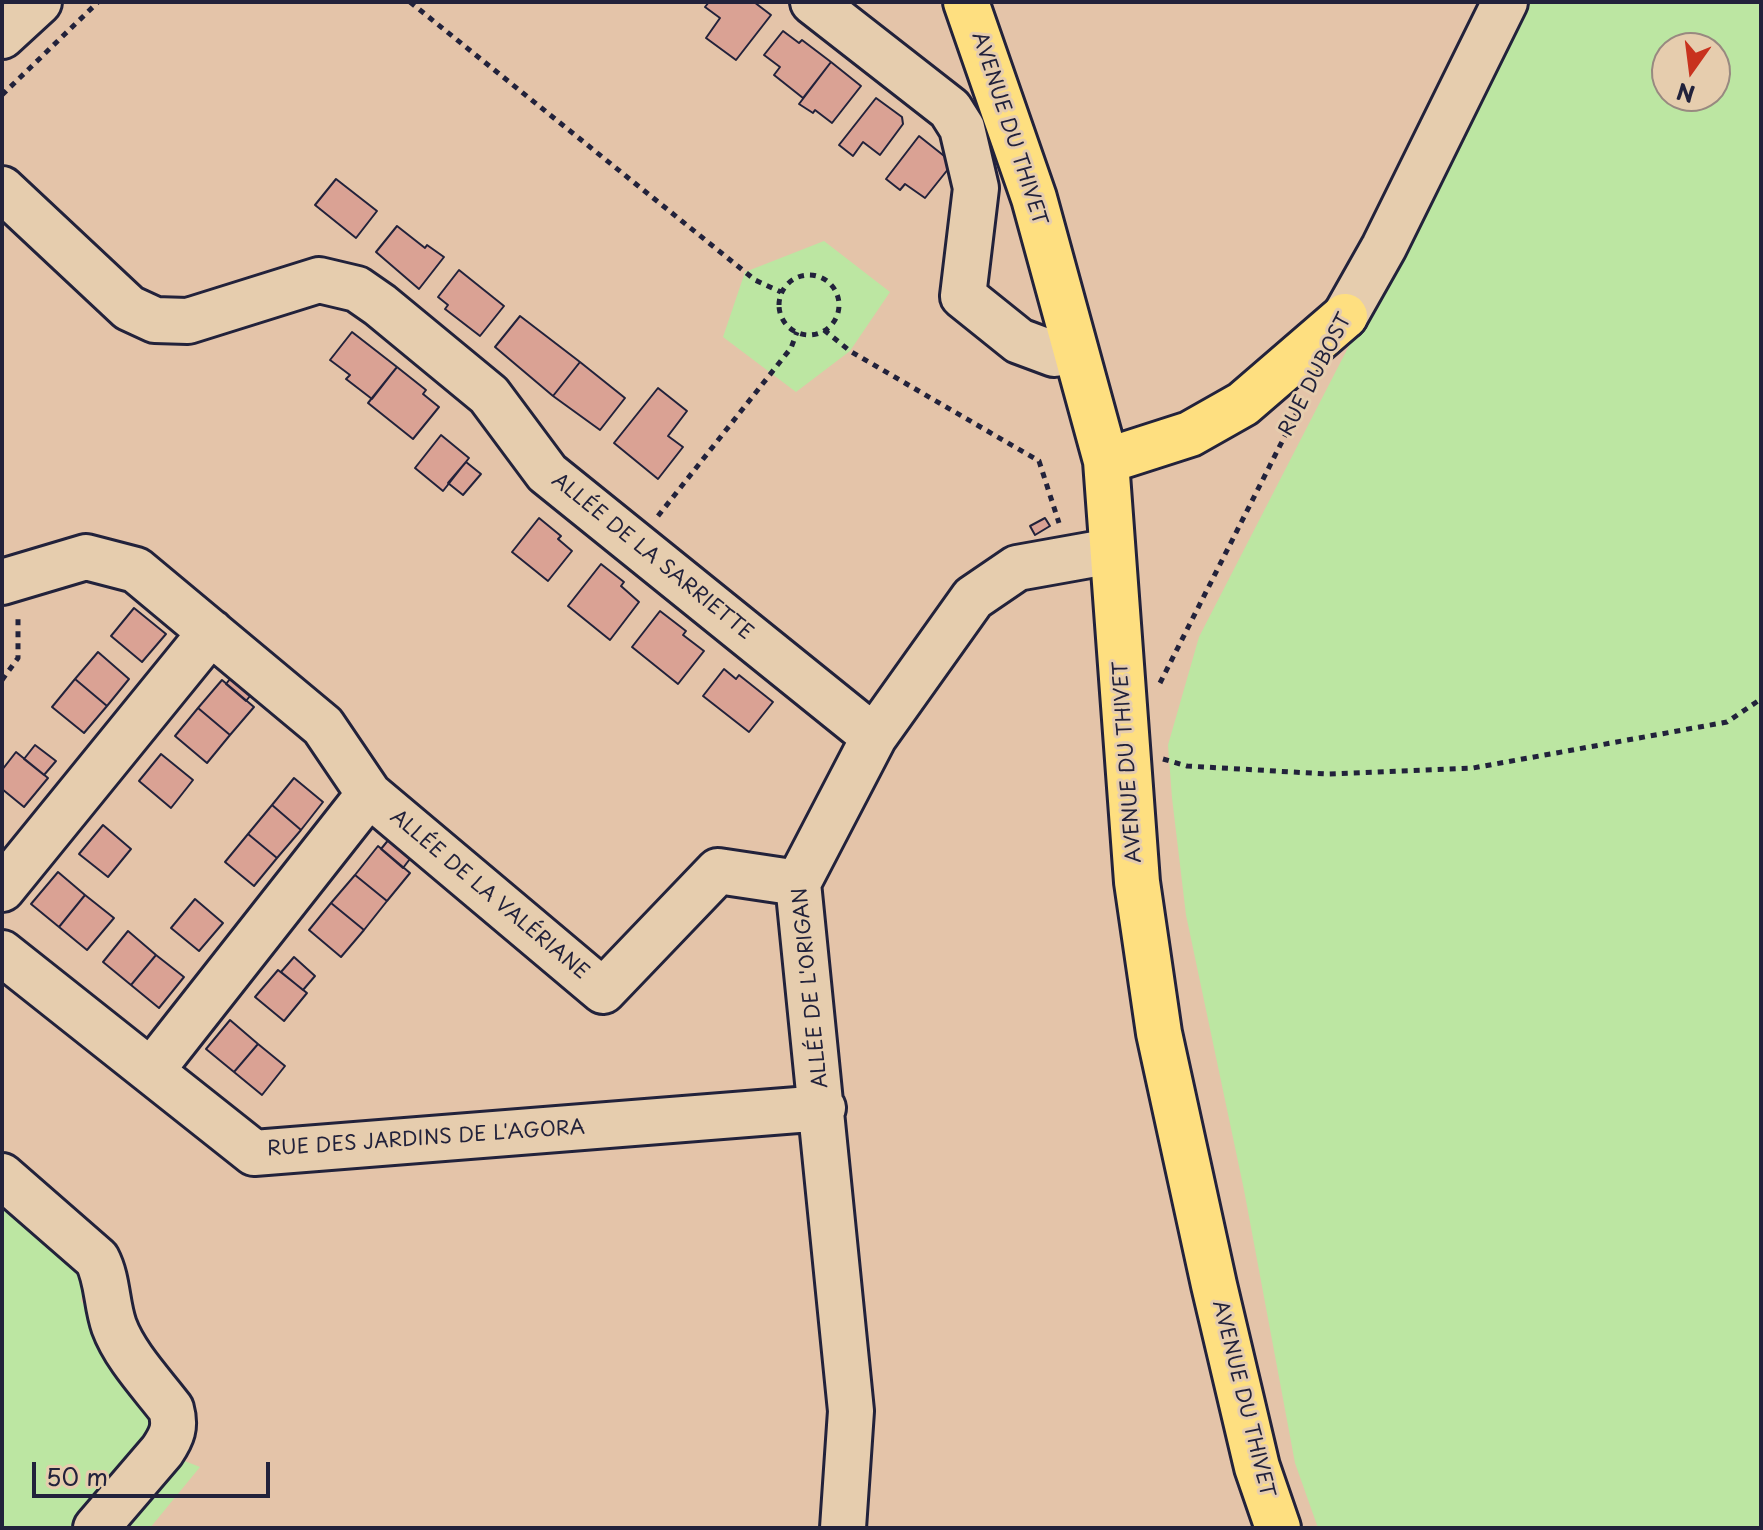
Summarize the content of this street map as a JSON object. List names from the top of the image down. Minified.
{"streets":{"main road":["AVENUE DU THIVET"],"street":["RUE DUBOST","ALLÉE DE LA SARRIETTE","ALLÉE DE LA VALÉRIANE","ALLÉE DE L'ORIGAN","RUE DES JARDINS DE L'AGORA"]},"crossings":[["AVENUE DU THIVET","ALLÉE DE L'ORIGAN"],["ALLÉE DE LA SARRIETTE","ALLÉE DE L'ORIGAN"],["ALLÉE DE LA VALÉRIANE","ALLÉE DE L'ORIGAN"],["ALLÉE DE L'ORIGAN","RUE DES JARDINS DE L'AGORA"]],"scale_bar":"50 m","north":"bottom"}
